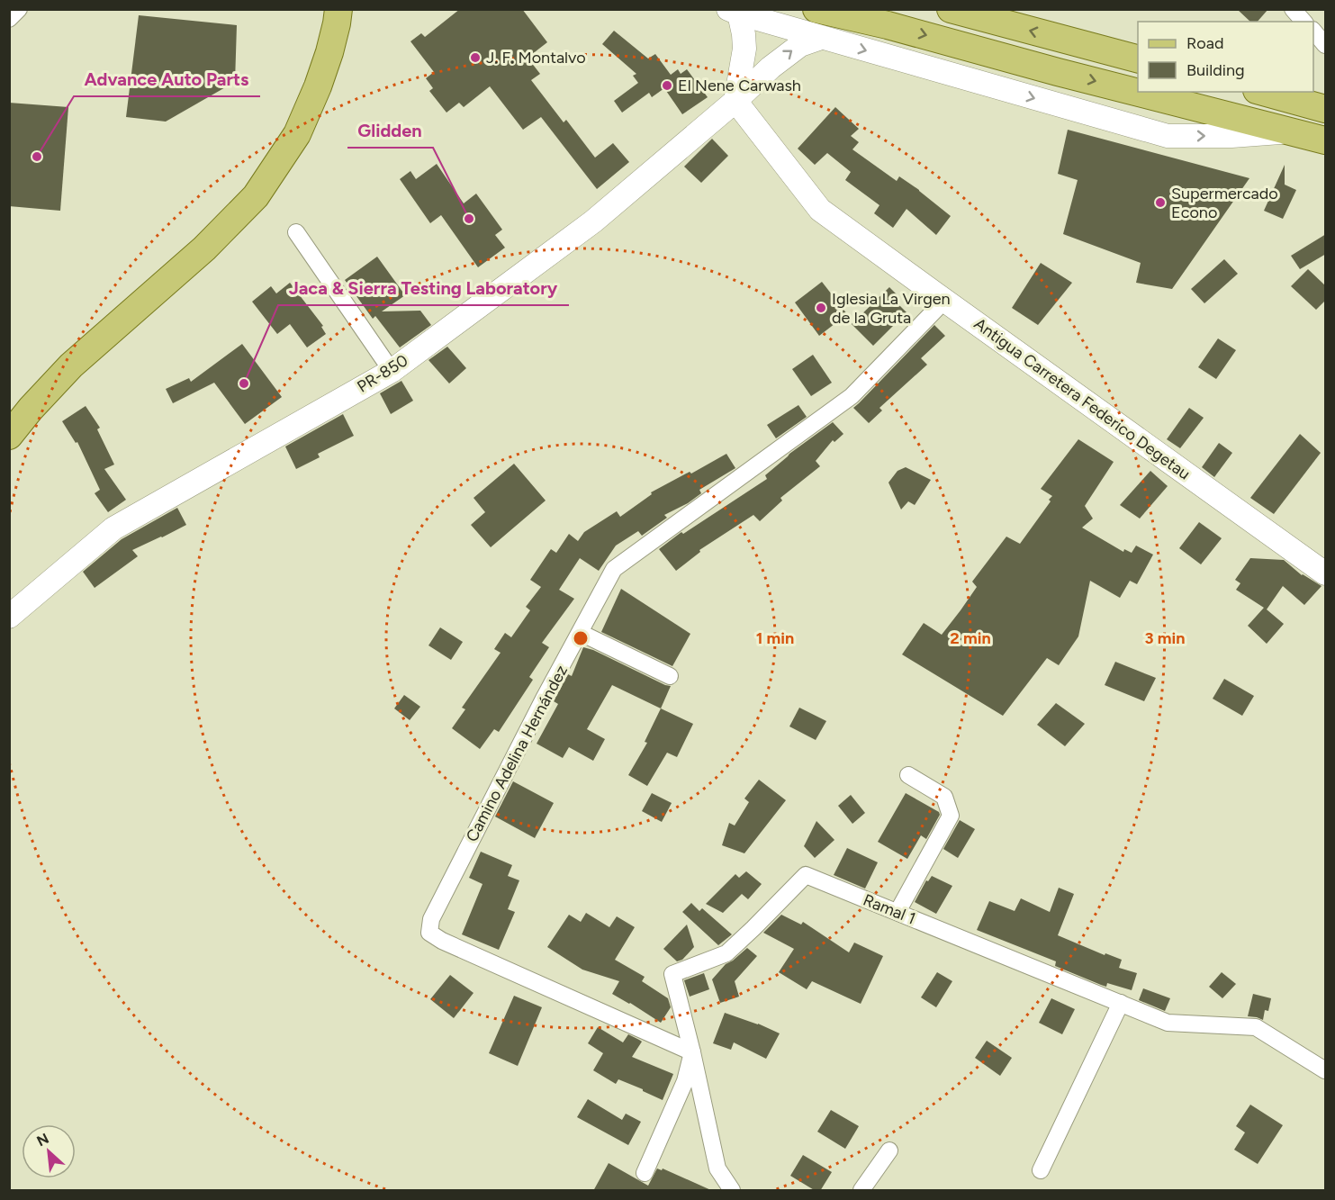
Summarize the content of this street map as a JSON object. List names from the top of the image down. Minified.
{"streets":{"street":["PR-850","Antigua Carretera Federico Degetau","Camino Adelina Hernández","Ramal 1"]},"crossings":[["PR-850","Antigua Carretera Federico Degetau"],["Antigua Carretera Federico Degetau","Camino Adelina Hernández"],["Camino Adelina Hernández","Ramal 1"]],"places":["J. F. Montalvo","El Nene Carwash","Advance Auto Parts","Supermercado Econo","Glidden","Iglesia La Virgen de la Gruta","Jaca & Sierra Testing Laboratory"],"legend":["Road","Building"],"north":"top left","rings":["1 min","2 min","3 min"]}
